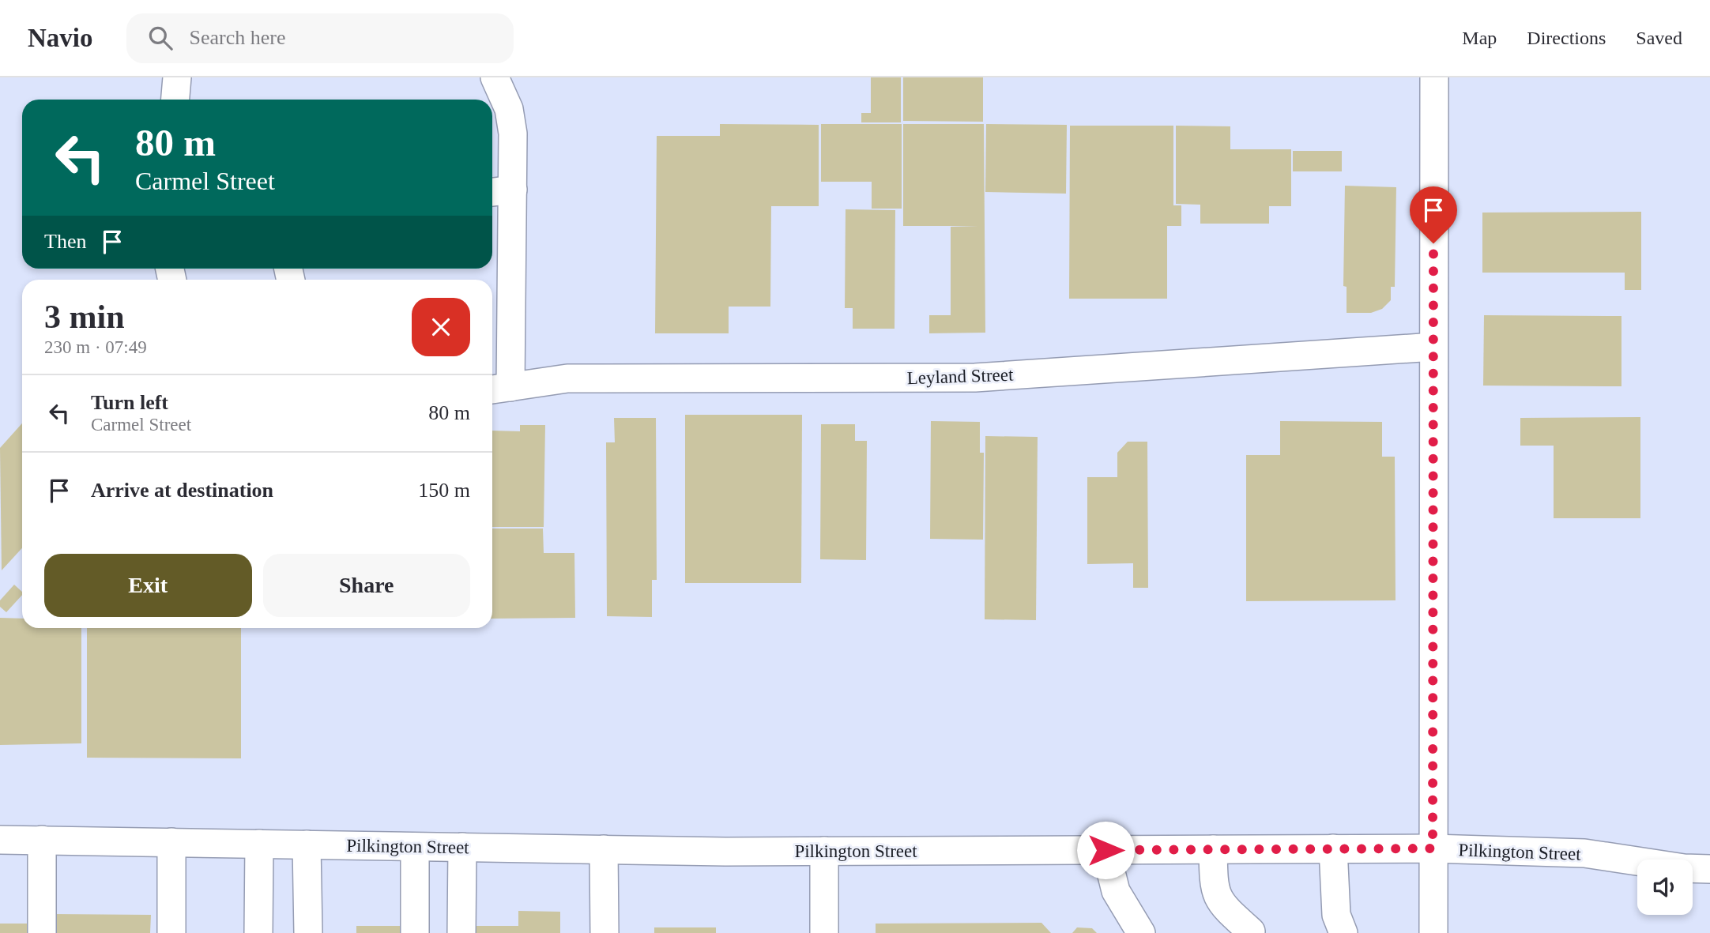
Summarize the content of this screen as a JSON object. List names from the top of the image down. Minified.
{"streets":{"street":["Leyland Street","Pilkington Street"]},"page":{"header":"Navio","search":"Search here","nav":["Map","Directions","Saved"],"turn":["80 m","Carmel Street"],"then":"Then","heading":["3 min","230 m · 07:49"],"list":[{"name":"Turn left","note":"Carmel Street","value":"80 m"},{"name":"Arrive at destination","value":"150 m"}],"buttons":["Exit","Share"]}}
